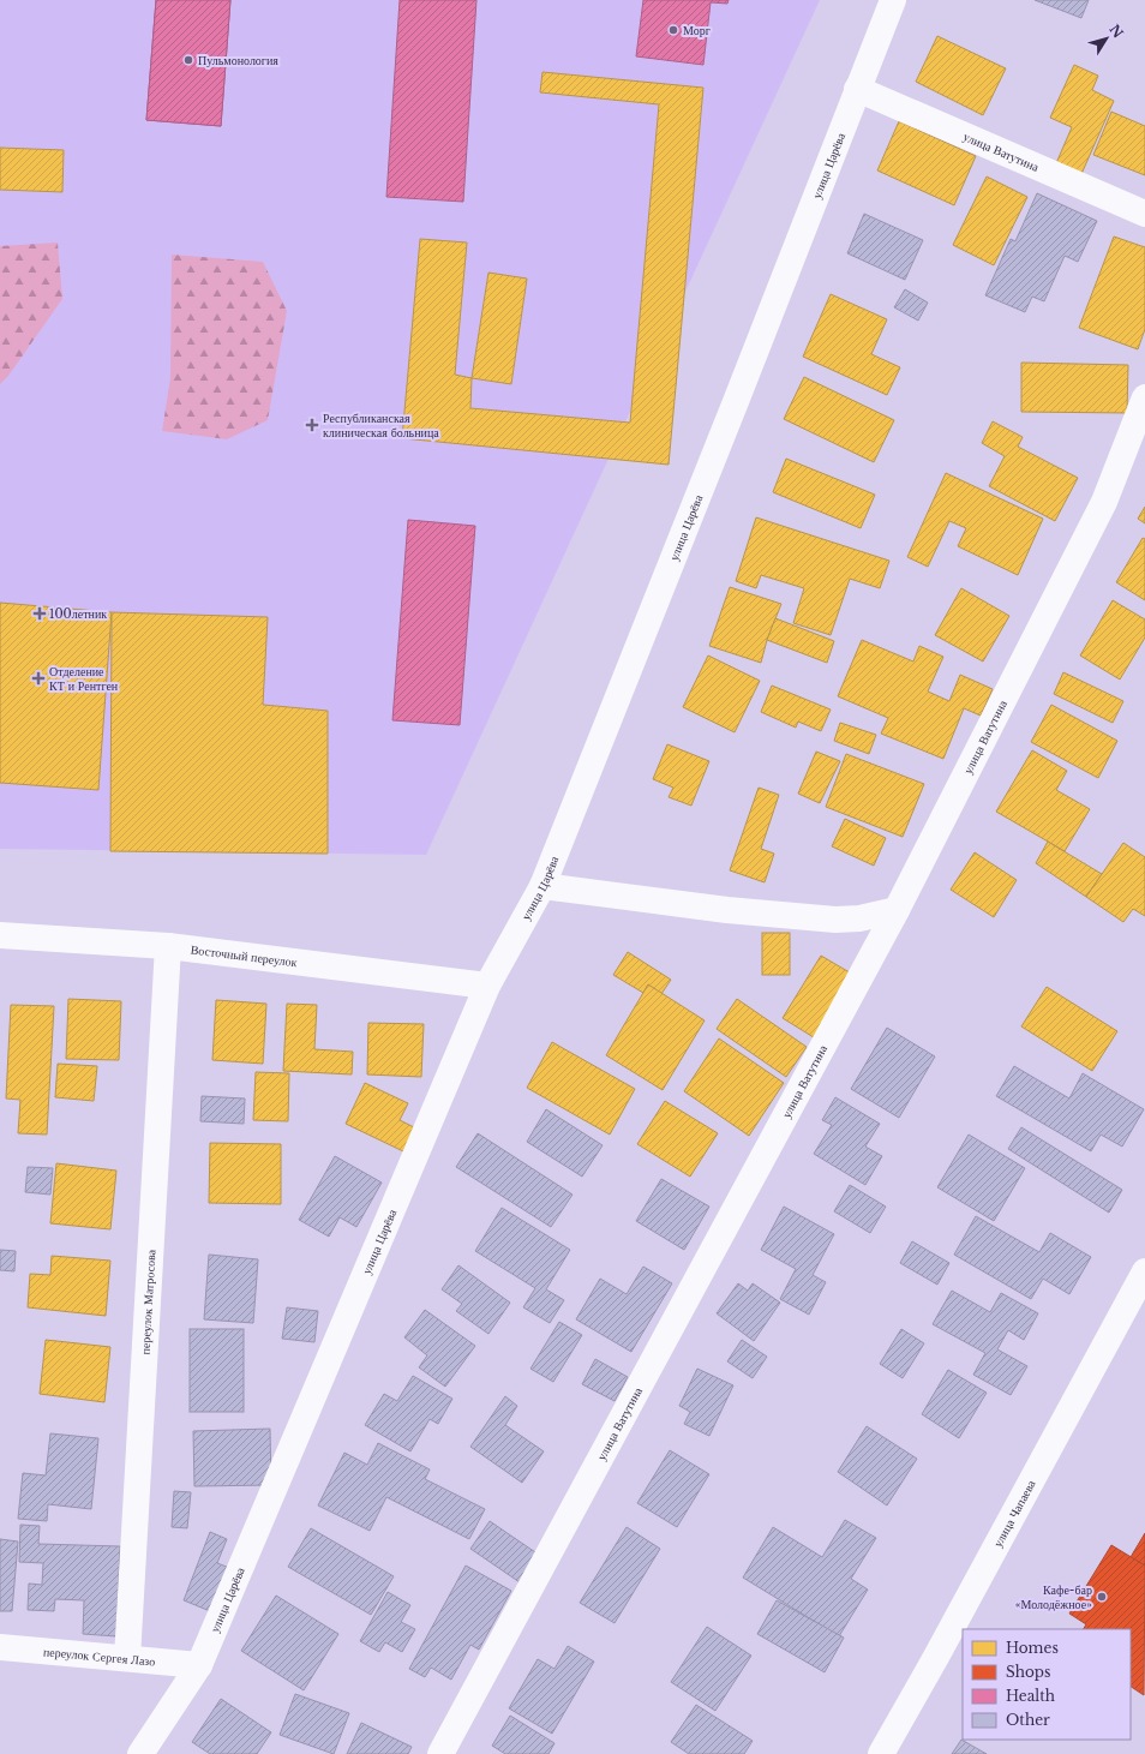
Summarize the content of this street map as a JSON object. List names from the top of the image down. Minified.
{"streets":{"street":["улица Ватутина","улица Царёва","Восточный переулок","переулок Матросова","улица Чапаева","переулок Сергея Лазо"]},"crossings":[["улица Ватутина","улица Царёва"],["улица Царёва","Восточный переулок"],["улица Царёва","переулок Сергея Лазо"],["Восточный переулок","переулок Матросова"],["переулок Матросова","переулок Сергея Лазо"]],"places":{"other":["Морг","Пульмонология","Кафе-бар «Молодёжное»"],"health":["Республиканская клиническая больница","100летник","Отделение КТ и Рентген"]},"legend":["Homes","Shops","Health","Other"],"north":"top right"}
